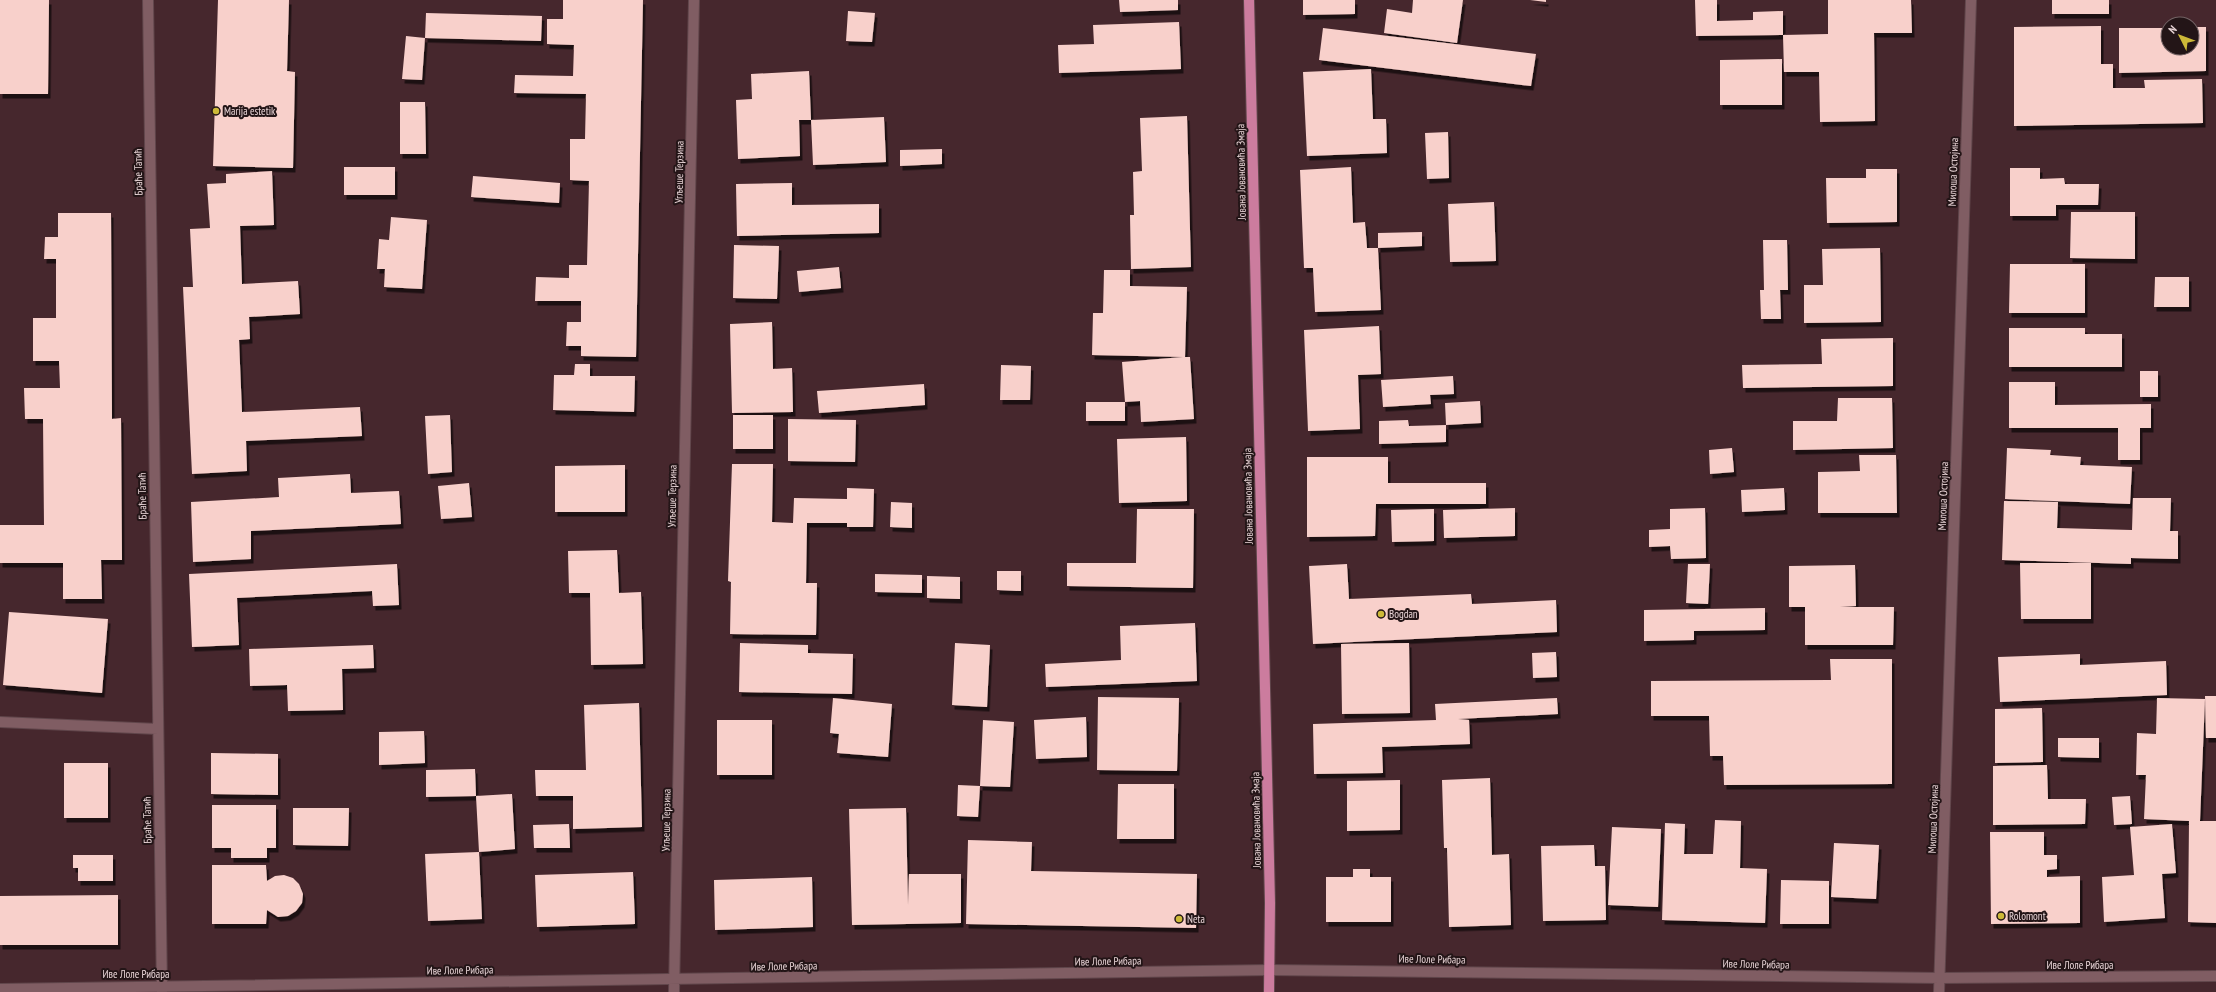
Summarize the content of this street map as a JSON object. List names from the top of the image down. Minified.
{"streets":{"main road":["Јована Јовановића Змаја"],"street":["Браће Татић","Угљеше Терзина","Милоша Остојина","Иве Лоле Рибара"]},"crossings":[["Браће Татић","Иве Лоле Рибара"],["Угљеше Терзина","Иве Лоле Рибара"],["Јована Јовановића Змаја","Иве Лоле Рибара"],["Милоша Остојина","Иве Лоле Рибара"]],"places":["Marija estetik","Bogdan","Rolomont","Neta"],"north":"top left"}
